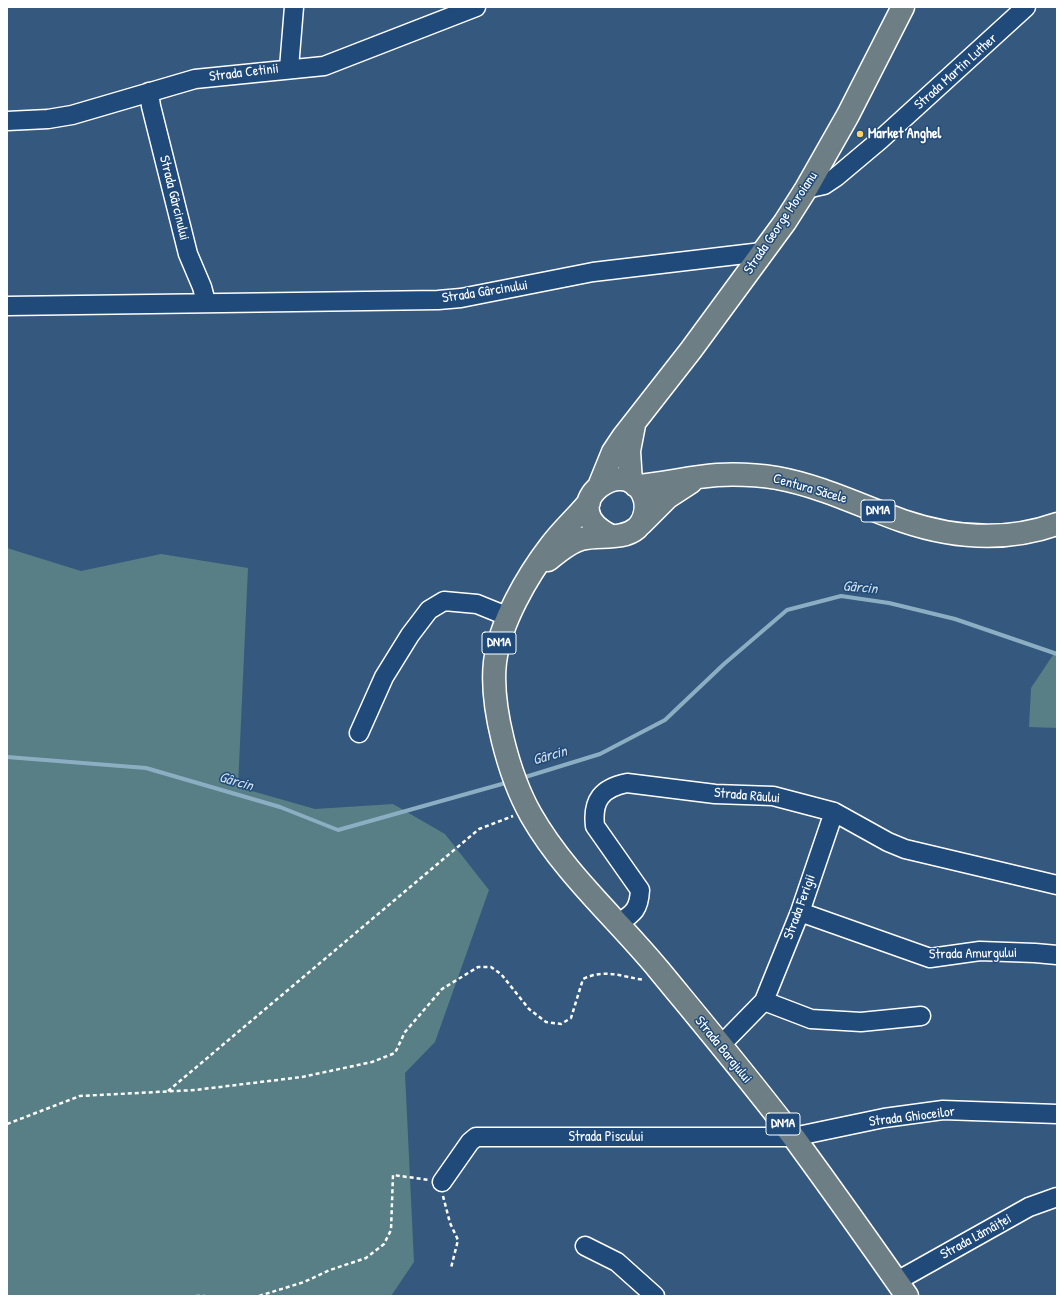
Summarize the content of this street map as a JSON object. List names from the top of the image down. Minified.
{"streets":{"main road":["Strada George Moroianu","Centura Săcele","DN1A","Strada Barajului"],"street":["Strada Martin Luther","Strada Cetinii","Strada Gârcinului","Strada Râului","Strada Ferigii","Strada Amurgului","Strada Ghioceilor","Strada Piscului","Strada Lămâiței"]},"crossings":[["Strada Martin Luther","Strada George Moroianu"],["Strada Cetinii","Strada Gârcinului"],["Strada Gârcinului","Strada George Moroianu"],["Strada George Moroianu","Centura Săcele"],["Strada George Moroianu","DN1A"],["Centura Săcele","DN1A"],["DN1A","Strada Barajului"],["Strada Râului","Strada Ferigii"],["Strada Râului","Strada Barajului"],["Strada Ferigii","Strada Amurgului"],["Strada Ferigii","Strada Barajului"],["Strada Barajului","Strada Ghioceilor"],["Strada Barajului","Strada Piscului"],["Strada Barajului","Strada Lămâiței"],["Strada Ghioceilor","Strada Piscului"]],"water":["Gârcin"],"places":["Market Anghel"]}
